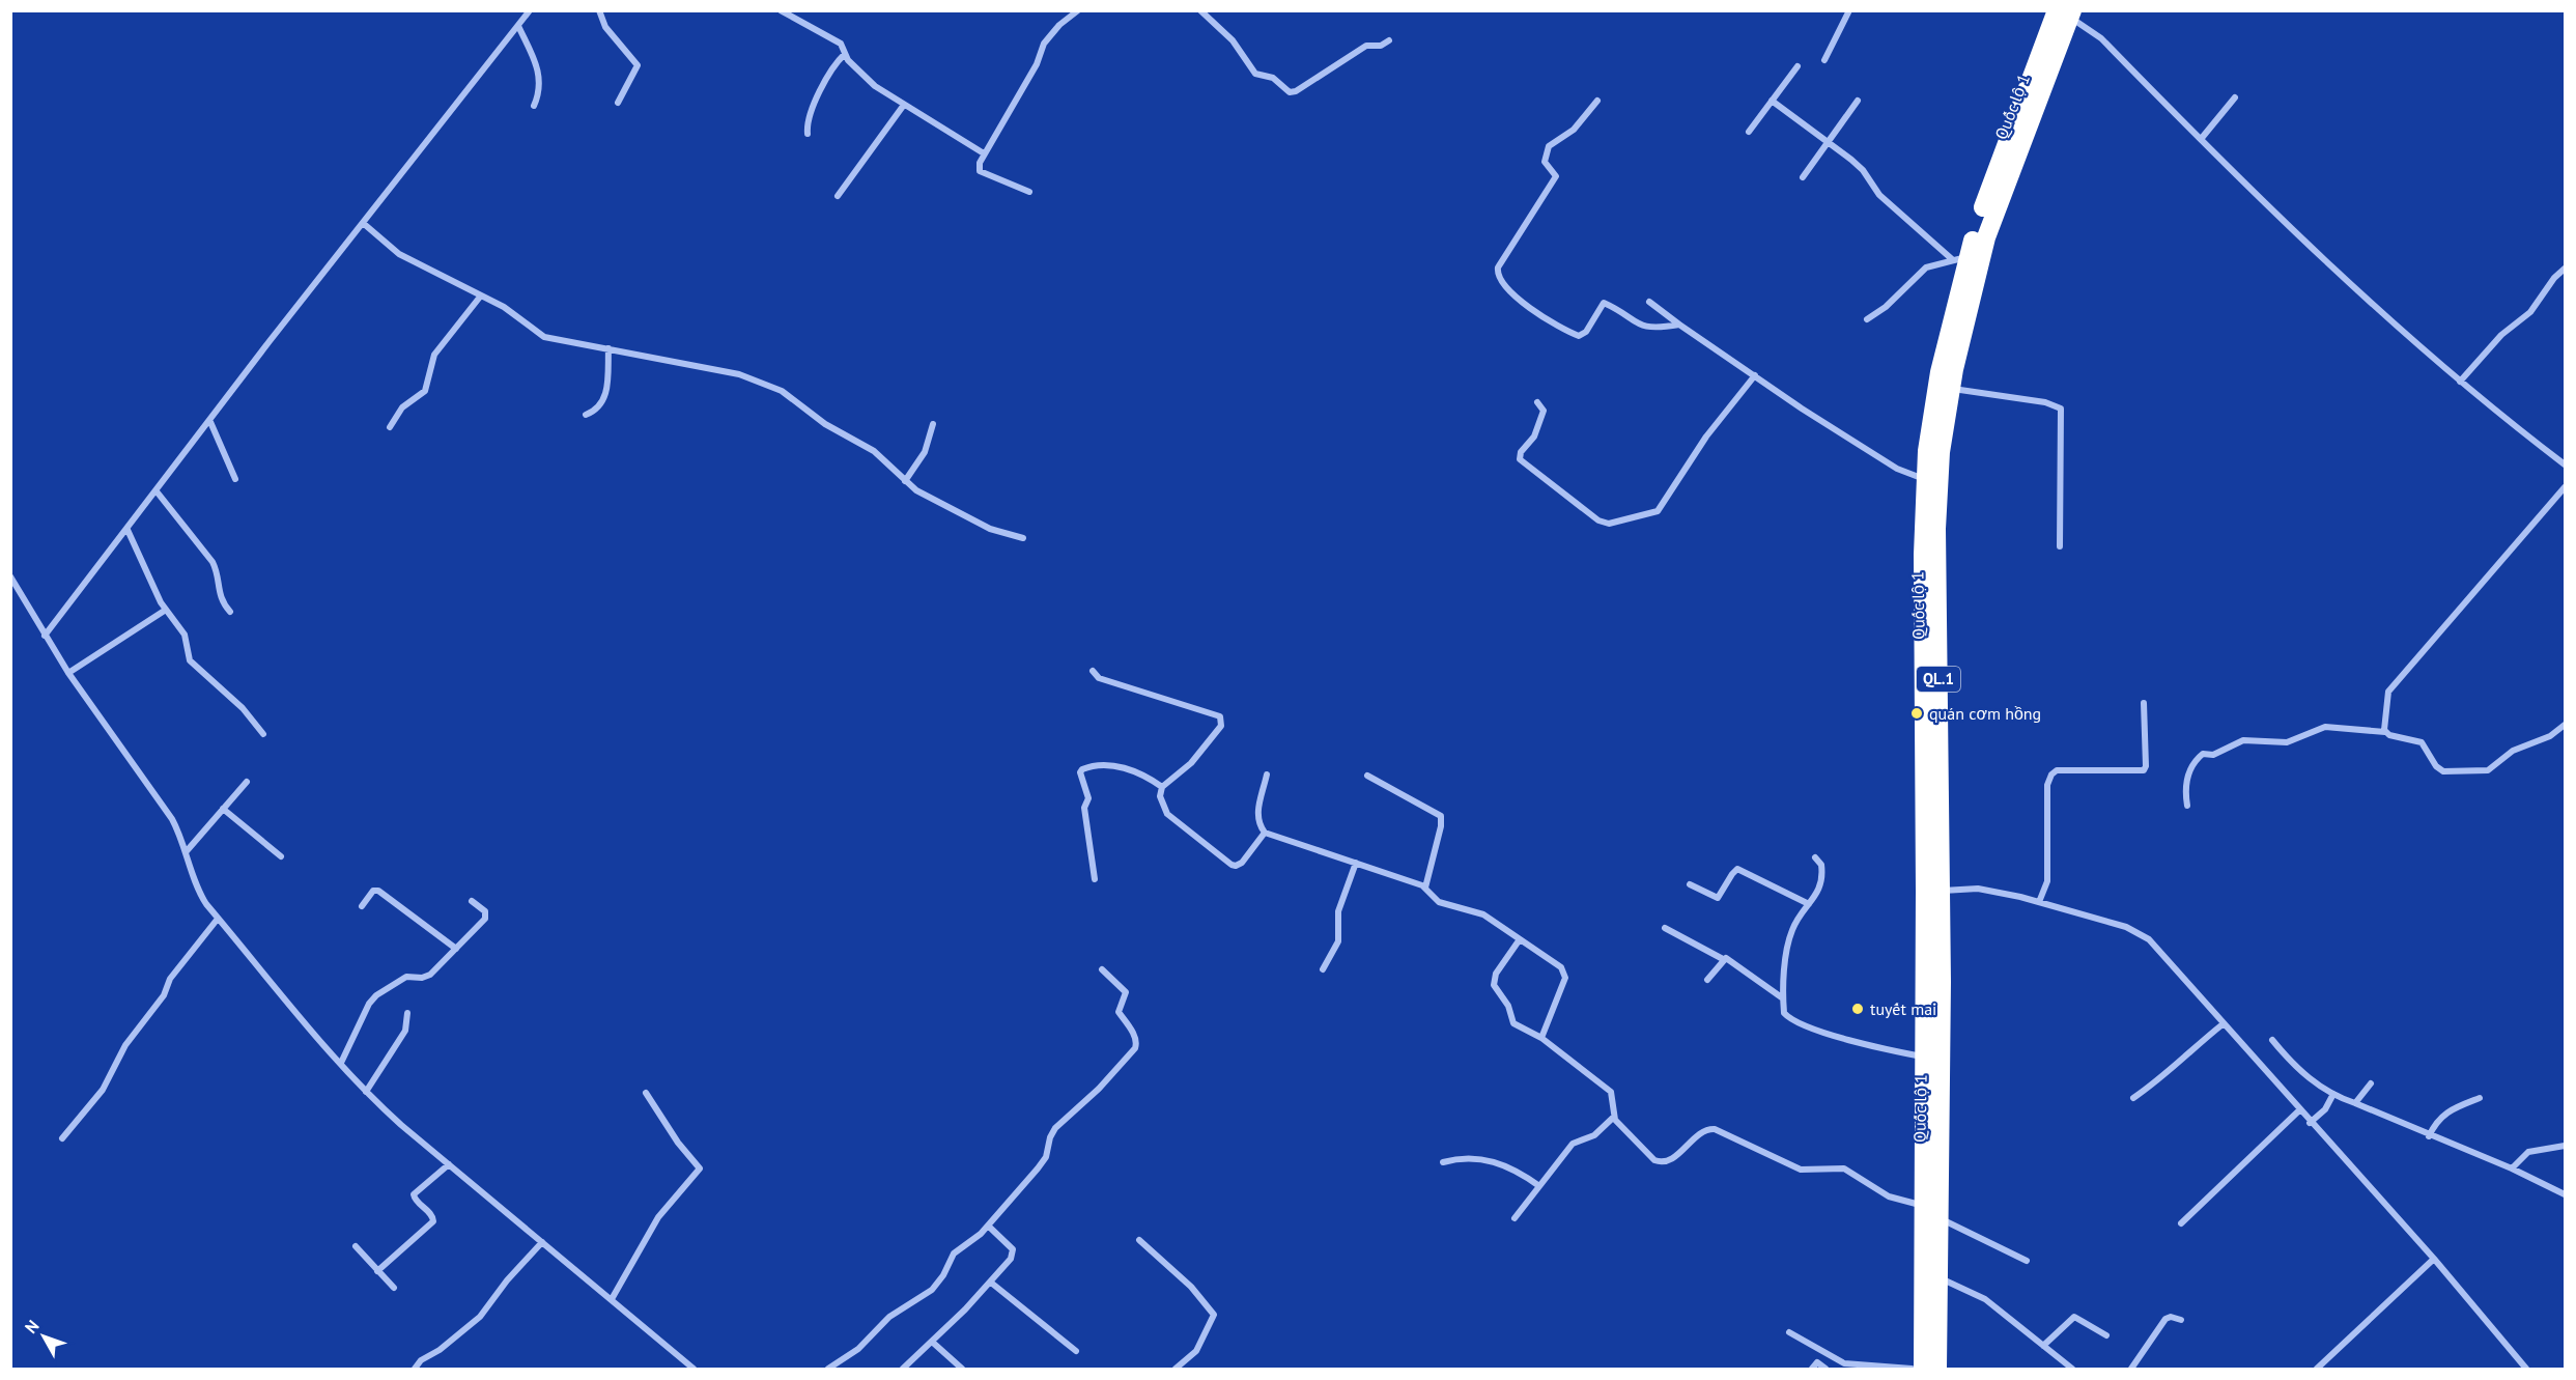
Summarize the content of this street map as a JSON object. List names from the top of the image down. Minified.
{"streets":{"highway":["Quốc lộ 1","QL.1"]},"places":["quán cơm hồng","tuyết mai"],"north":"top left"}
